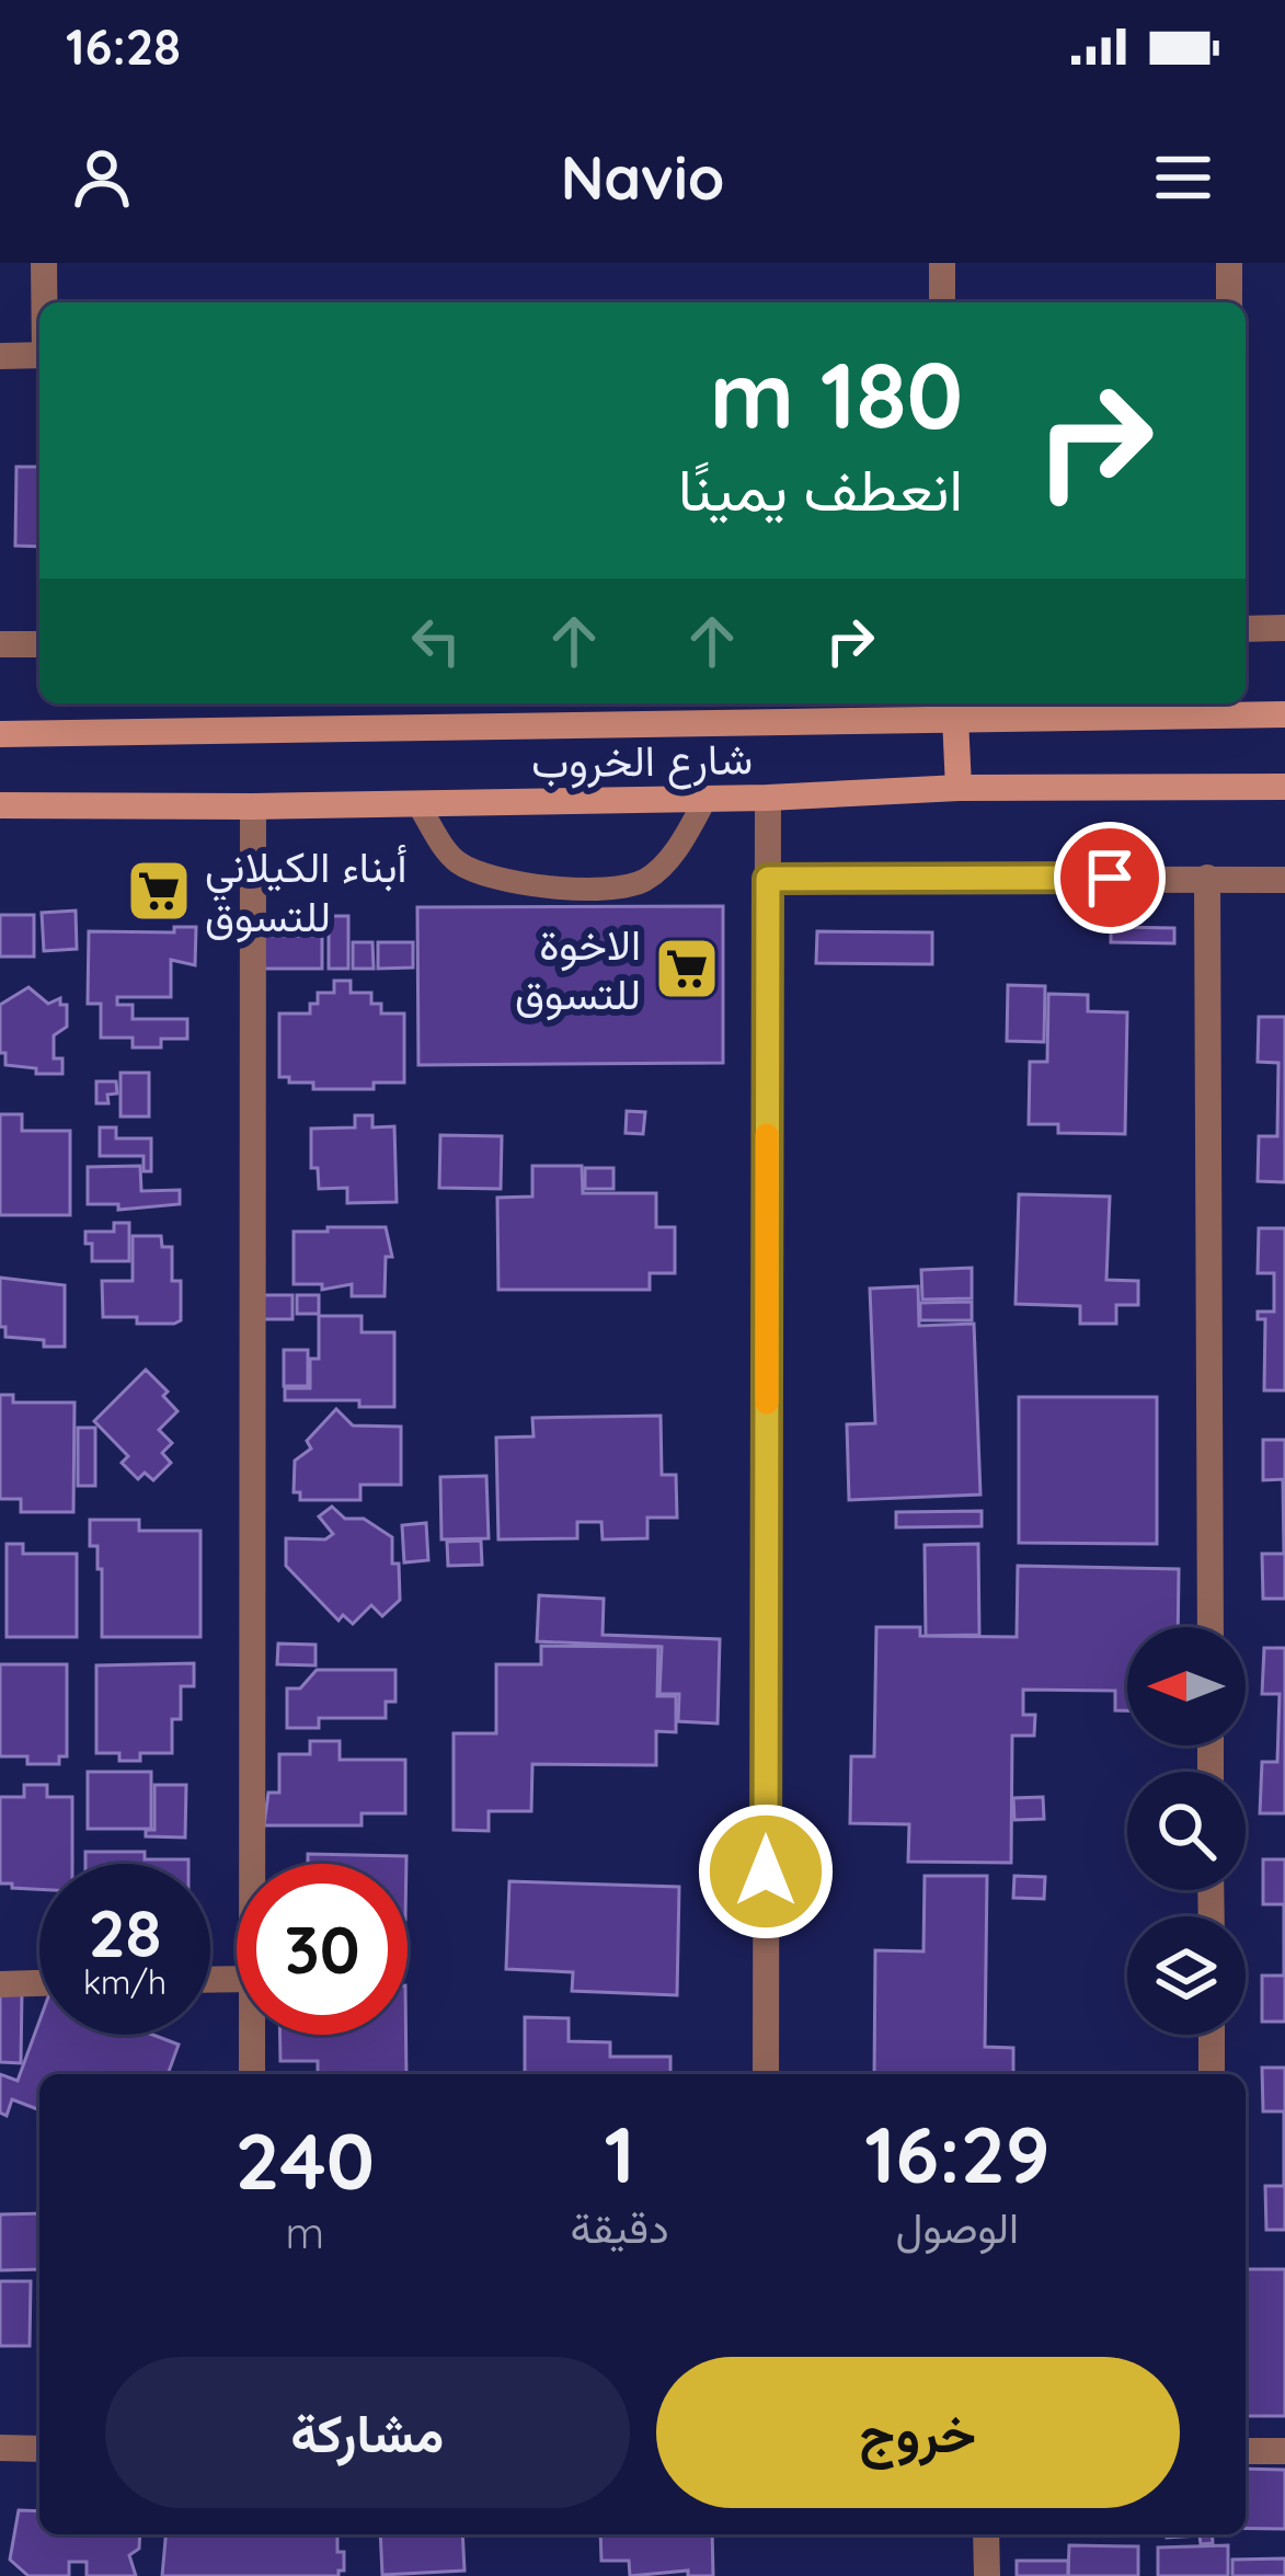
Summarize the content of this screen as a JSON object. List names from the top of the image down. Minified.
{"streets":{"main road":["شارع الخروب"]},"places":{"supermarket":["أبناء الكيلاني للتسوق","الاخوة للتسوق"]},"north":"left","page":{"status":"16:28","header":"Navio","turn":["180 m","انعطف يمينًا"],"speed":"28 km/h","limit":"30","eta":["16:29","الوصول","1","دقيقة","240","m"],"buttons":["خروج","مشاركة"]}}
